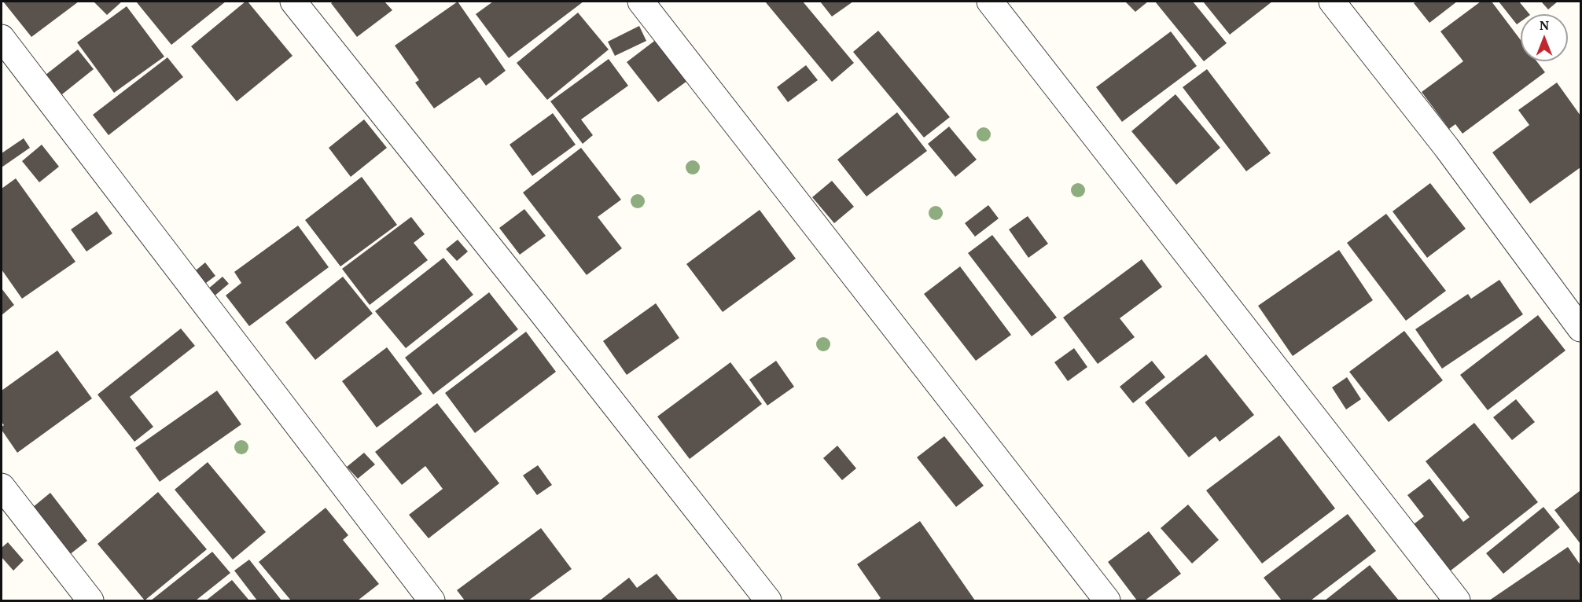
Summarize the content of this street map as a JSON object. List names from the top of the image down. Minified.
{"north":"top"}
